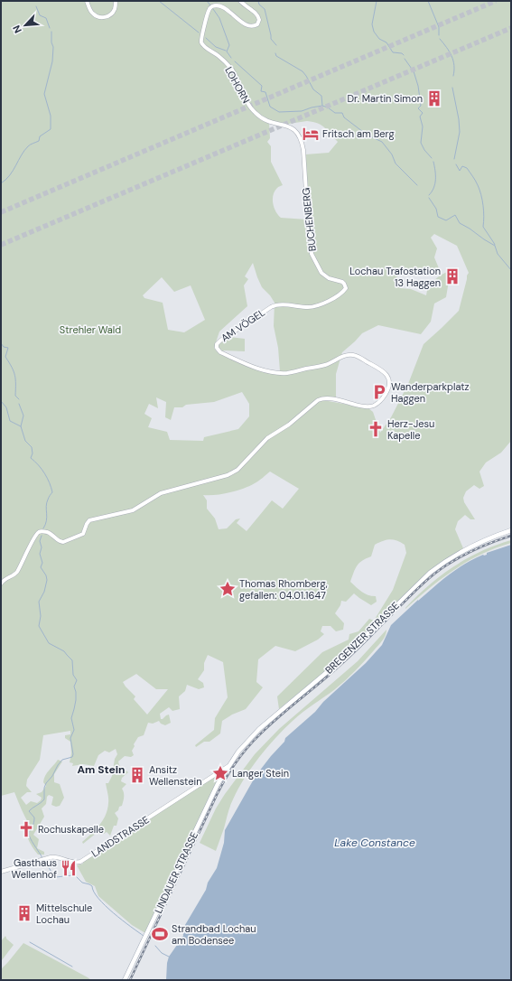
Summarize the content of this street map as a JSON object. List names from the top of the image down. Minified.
{"streets":{"main road":["BREGENZER STRASSE","LINDAUER STRASSE"],"street":["LOHORN","BUCHENBERG","AM VÖGEL","LANDSTRASSE"]},"crossings":[["LOHORN","BUCHENBERG"],["BUCHENBERG","AM VÖGEL"],["BREGENZER STRASSE","LANDSTRASSE"],["BREGENZER STRASSE","LINDAUER STRASSE"],["LANDSTRASSE","LINDAUER STRASSE"]],"districts":["Am Stein"],"water":["Lake Constance"],"parks":["Strehler Wald"],"places":{"building":["Dr. Martin Simon","Lochau Trafostation 13 Haggen","Ansitz Wellenstein","Mittelschule Lochau"],"hotel":["Fritsch am Berg"],"parking":["Wanderparkplatz Haggen"],"church":["Herz-Jesu Kapelle","Rochuskapelle"],"place":["Thomas Rhomberg, gefallen: 04.01.1647","Langer Stein"],"restaurant":["Gasthaus Wellenhof"],"sports":["Strandbad Lochau am Bodensee"]},"north":"bottom left"}
